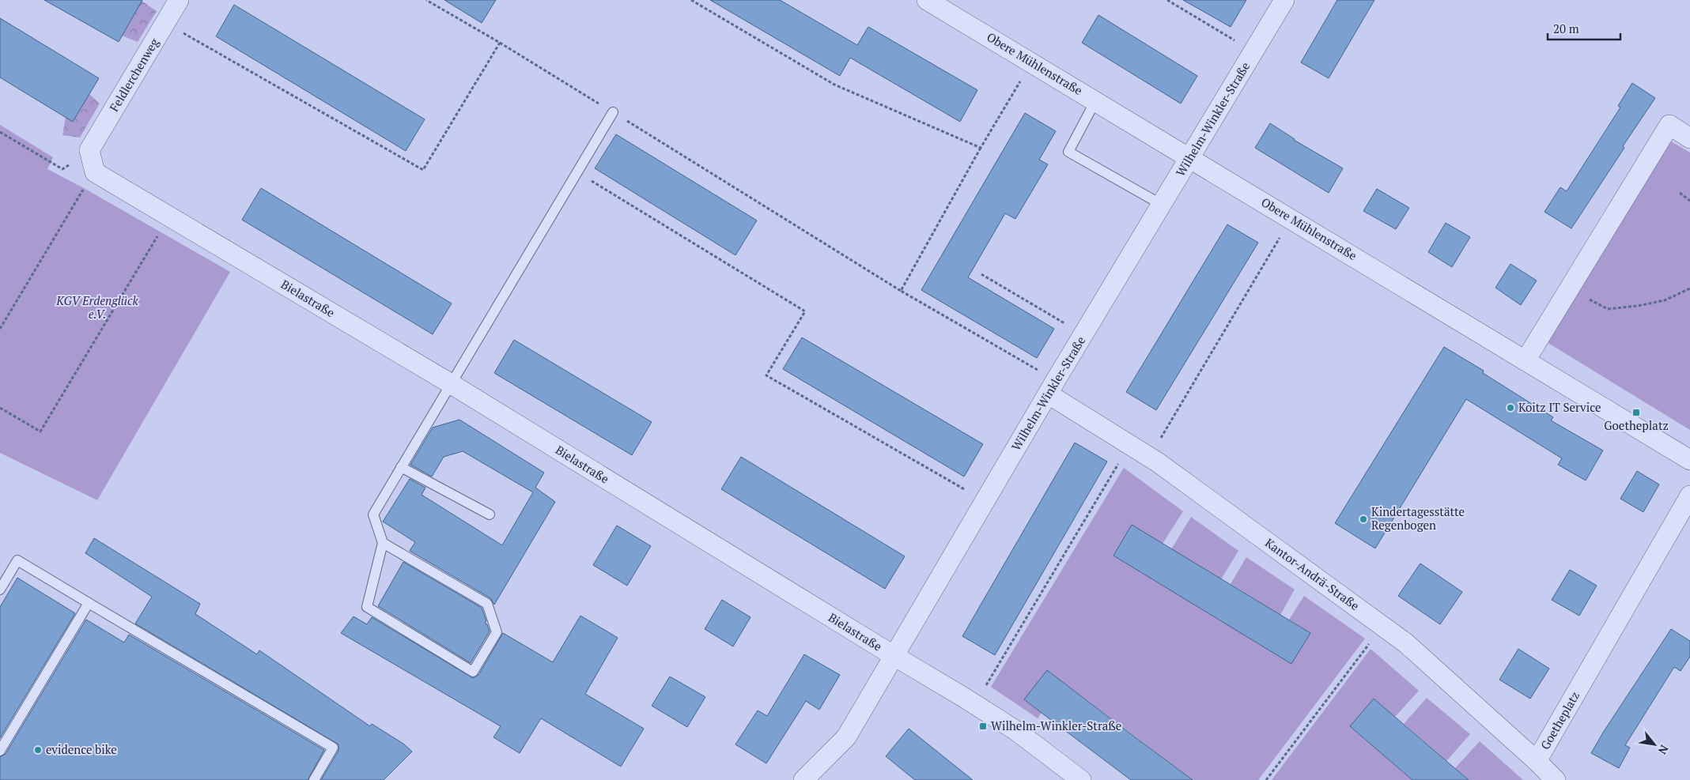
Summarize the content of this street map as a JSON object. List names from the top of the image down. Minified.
{"streets":{"street":["Obere Mühlenstraße","Feldlerchenweg","Wilhelm-Winkler-Straße","Bielastraße","Kantor-Andrä-Straße","Goetheplatz"]},"crossings":[["Obere Mühlenstraße","Wilhelm-Winkler-Straße"],["Wilhelm-Winkler-Straße","Bielastraße"],["Wilhelm-Winkler-Straße","Kantor-Andrä-Straße"],["Kantor-Andrä-Straße","Goetheplatz"]],"parks":["KGV Erdenglück e.V."],"places":{"other":["Koitz IT Service","Kindertagesstätte Regenbogen","evidence bike"],"transit":["Goetheplatz","Wilhelm-Winkler-Straße"]},"scale_bar":"20 m","north":"bottom right"}
